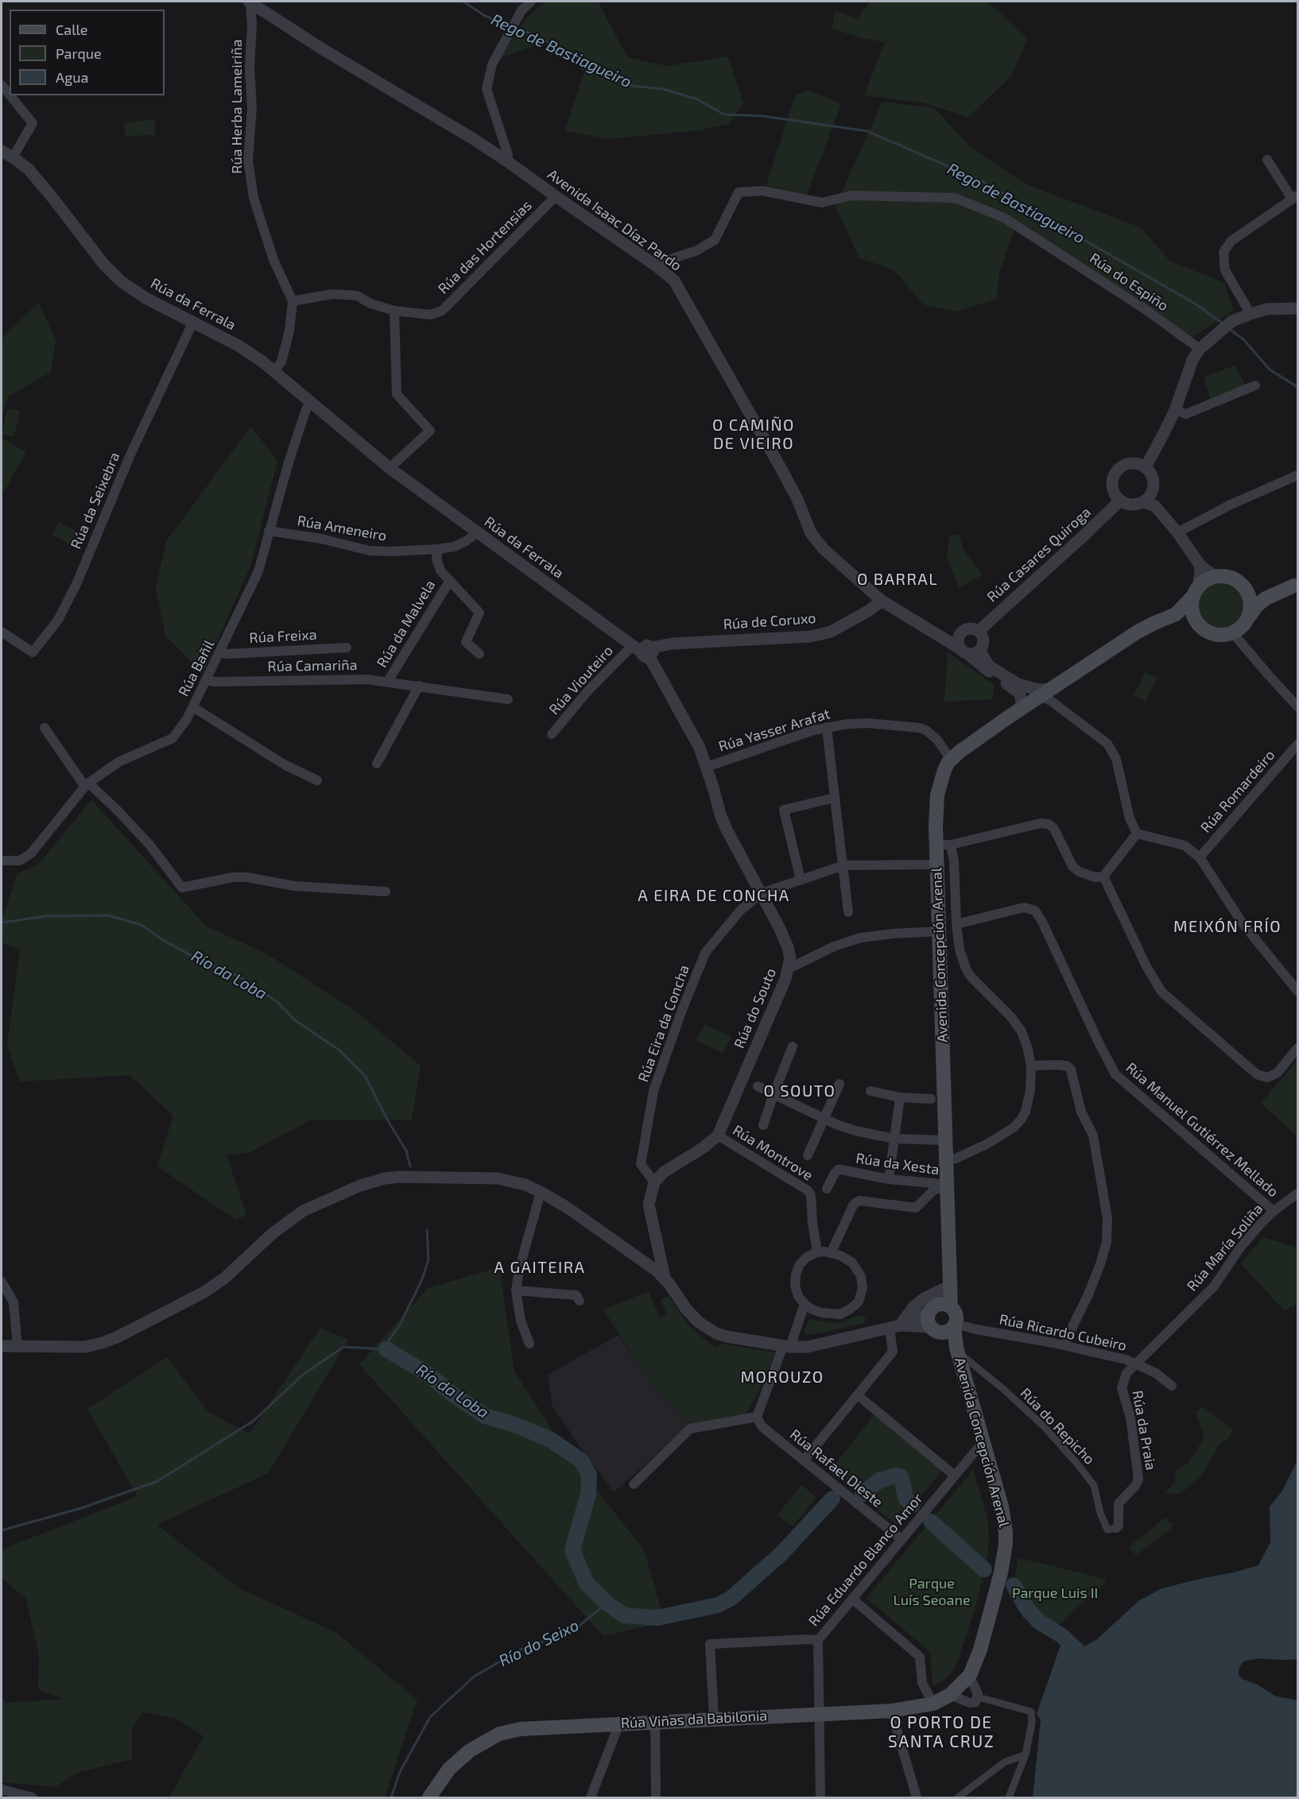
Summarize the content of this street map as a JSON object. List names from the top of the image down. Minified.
{"streets":{"main road":["Avenida Concepción Arenal","Rúa Viñas da Babilonia"],"street":["Rúa Herba Lameiriña","Avenida Isaac Díaz Pardo","Rúa das Hortensias","Rúa do Espiño","Rúa da Ferrala","Rúa da Seixebra","Rúa Ameneiro","Rúa Casares Quiroga","Rúa de Coruxo","Rúa da Malvela","Rúa Freixa","Rúa Camariña","Rúa Bañil","Rúa Viouteiro","Rúa Yasser Arafat","Rúa Romardeiro","Rúa do Souto","Rúa Eira da Concha","Rúa Manuel Gutiérrez Mellado","Rúa Montrove","Rúa da Xesta","Rúa María Soliña","Rúa Ricardo Cubeiro","Rúa do Repicho","Rúa da Praia","Rúa Rafael Dieste","Rúa Eduardo Blanco Amor"]},"crossings":[["Rúa Herba Lameiriña","Avenida Isaac Díaz Pardo"],["Rúa Herba Lameiriña","Rúa das Hortensias"],["Avenida Isaac Díaz Pardo","Rúa das Hortensias"],["Avenida Isaac Díaz Pardo","Rúa do Espiño"],["Avenida Isaac Díaz Pardo","Rúa Casares Quiroga"],["Avenida Isaac Díaz Pardo","Rúa de Coruxo"],["Rúa da Ferrala","Rúa da Seixebra"],["Rúa da Ferrala","Rúa de Coruxo"],["Rúa da Ferrala","Rúa Bañil"],["Rúa da Ferrala","Rúa Viouteiro"],["Rúa da Ferrala","Rúa do Souto"],["Rúa Ameneiro","Rúa da Malvela"],["Rúa Ameneiro","Rúa Bañil"],["Rúa de Coruxo","Rúa Viouteiro"],["Rúa de Coruxo","Rúa do Souto"],["Rúa da Malvela","Rúa Camariña"],["Rúa Freixa","Rúa Bañil"],["Rúa Camariña","Rúa Bañil"],["Rúa Viouteiro","Rúa do Souto"],["Rúa Yasser Arafat","Avenida Concepción Arenal"],["Rúa Yasser Arafat","Rúa do Souto"],["Avenida Concepción Arenal","Rúa Eira da Concha"],["Avenida Concepción Arenal","Rúa da Xesta"],["Avenida Concepción Arenal","Rúa Ricardo Cubeiro"],["Avenida Concepción Arenal","Rúa do Repicho"],["Avenida Concepción Arenal","Rúa Eduardo Blanco Amor"],["Avenida Concepción Arenal","Rúa Viñas da Babilonia"],["Rúa do Souto","Rúa Eira da Concha"],["Rúa do Souto","Rúa Montrove"],["Rúa Manuel Gutiérrez Mellado","Rúa María Soliña"],["Rúa María Soliña","Rúa Ricardo Cubeiro"],["Rúa María Soliña","Rúa da Praia"],["Rúa Ricardo Cubeiro","Rúa da Praia"],["Rúa do Repicho","Rúa da Praia"],["Rúa Rafael Dieste","Rúa Eduardo Blanco Amor"],["Rúa Eduardo Blanco Amor","Rúa Viñas da Babilonia"]],"districts":["O CAMIÑO DE VIEIRO","O BARRAL","A EIRA DE CONCHA","MEIXÓN FRÍO","O SOUTO","A GAITEIRA","MOROUZO","O PORTO DE SANTA CRUZ"],"water":["Rego de Bastiagueiro","Río da Loba","Río do Seixo"],"parks":["Parque Luís Seoane","Parque Luis II"],"legend":["Calle","Parque","Agua"]}
